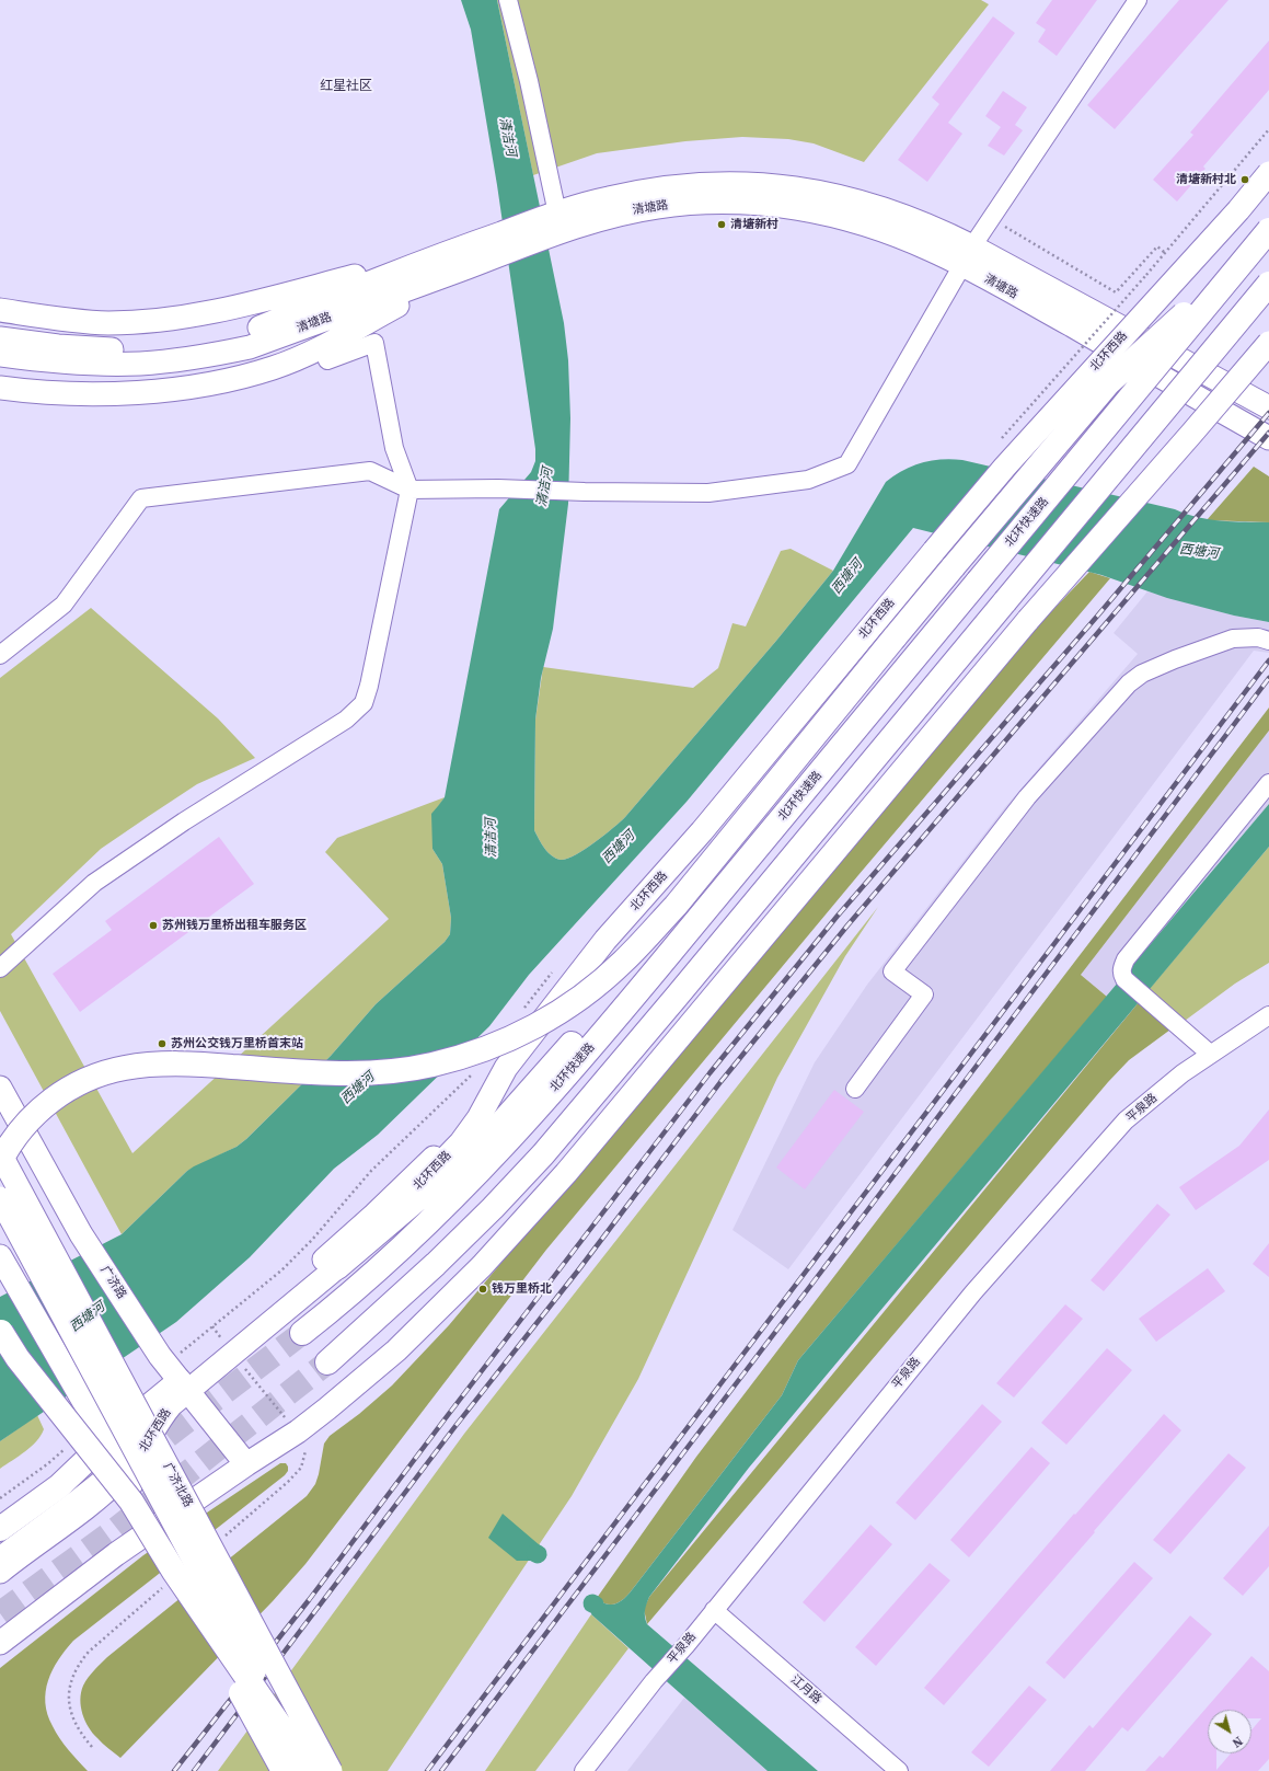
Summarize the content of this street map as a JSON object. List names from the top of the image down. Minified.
{"streets":{"highway":["北环快速路"],"main road":["清塘路","北环西路","广济路","广济北路"],"street":["平泉路","江月路"]},"crossings":[["北环西路","广济路"],["平泉路","江月路"]],"districts":["红星社区"],"water":["清洁河","西塘河"],"places":["清塘新村北","清塘新村","苏州钱万里桥出租车服务区","苏州公交钱万里桥首末站","钱万里桥北"],"north":"bottom right"}
